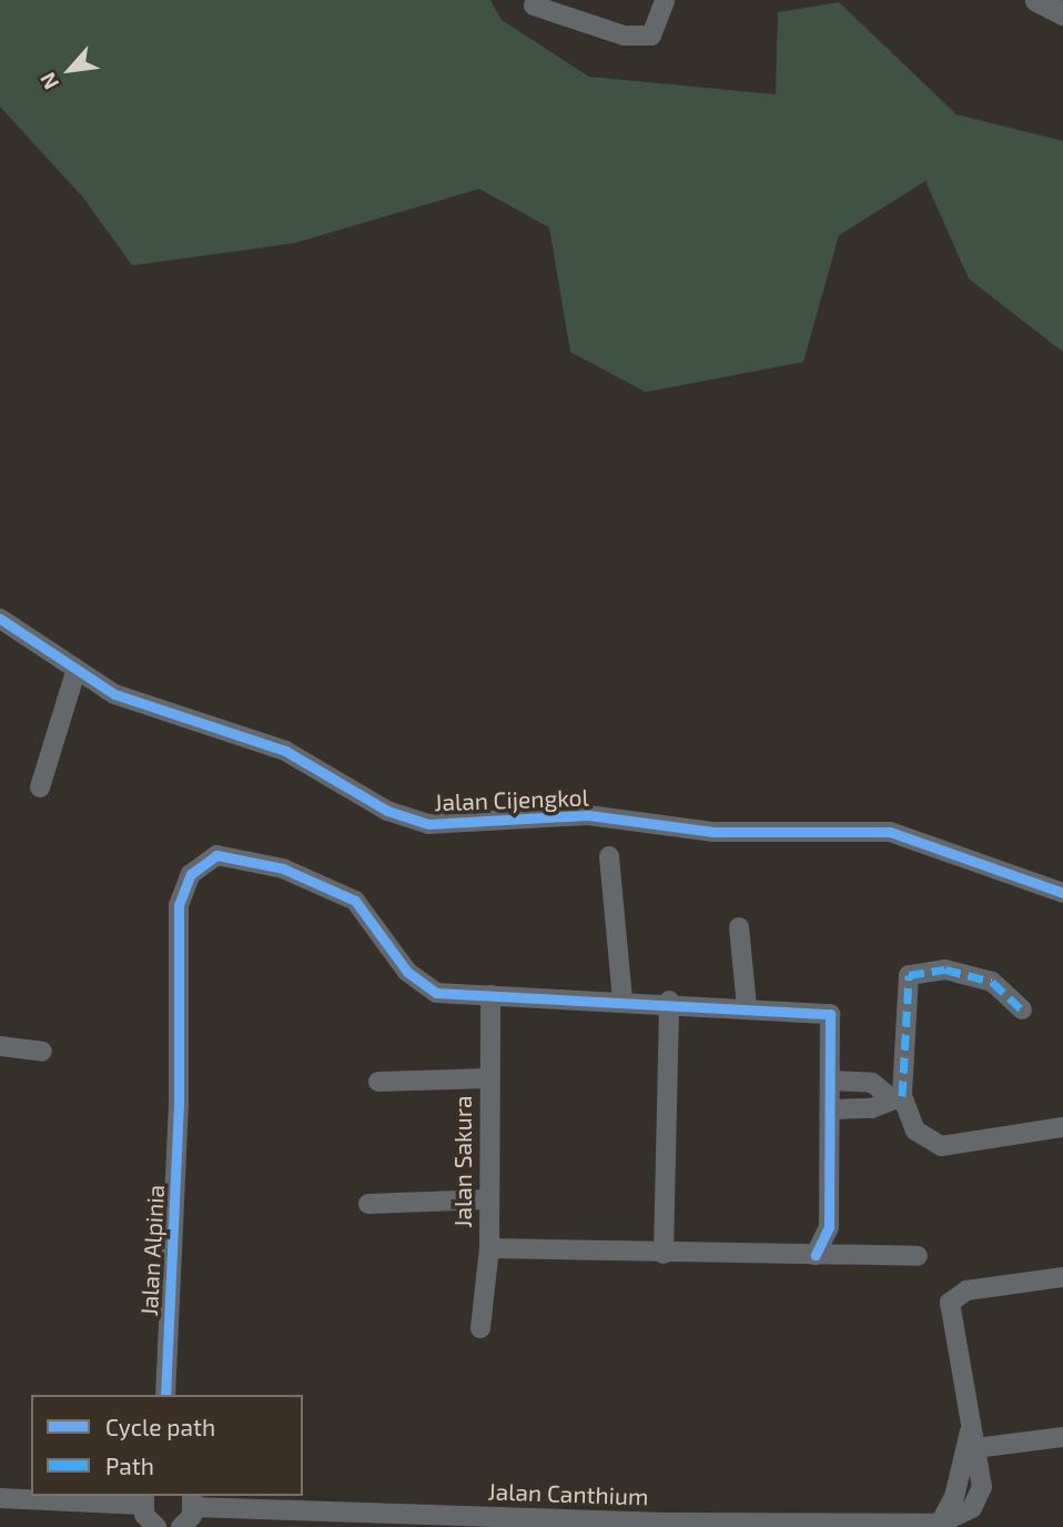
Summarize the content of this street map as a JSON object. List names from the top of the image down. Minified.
{"streets":{"street":["Jalan Cijengkol","Jalan Sakura","Jalan Alpinia","Jalan Canthium"]},"crossings":[["Jalan Sakura","Jalan Alpinia"]],"legend":["Cycle path","Path"],"north":"bottom left"}
